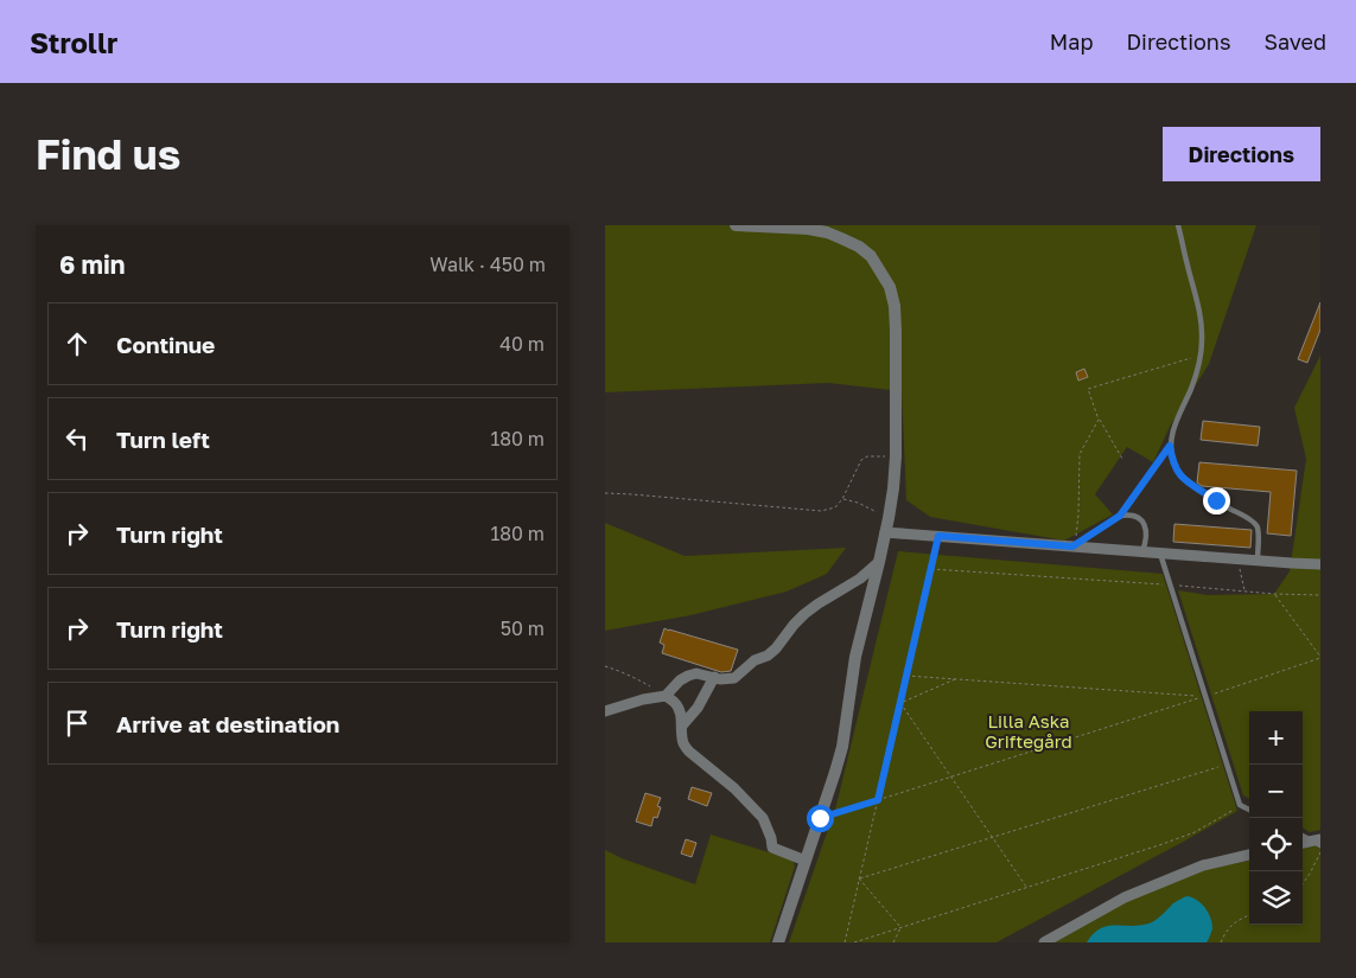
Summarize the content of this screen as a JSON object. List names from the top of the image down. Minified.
{"parks":["Lilla Aska Griftegård"],"page":{"header":"Strollr","nav":["Map","Directions","Saved"],"buttons":"Directions","title":"Find us","heading":["6 min","Walk · 450 m"],"list":[["Continue","40 m"],["Turn left","180 m"],["Turn right","180 m"],["Turn right","50 m"],"Arrive at destination"],"map_buttons":["+","−"]}}
